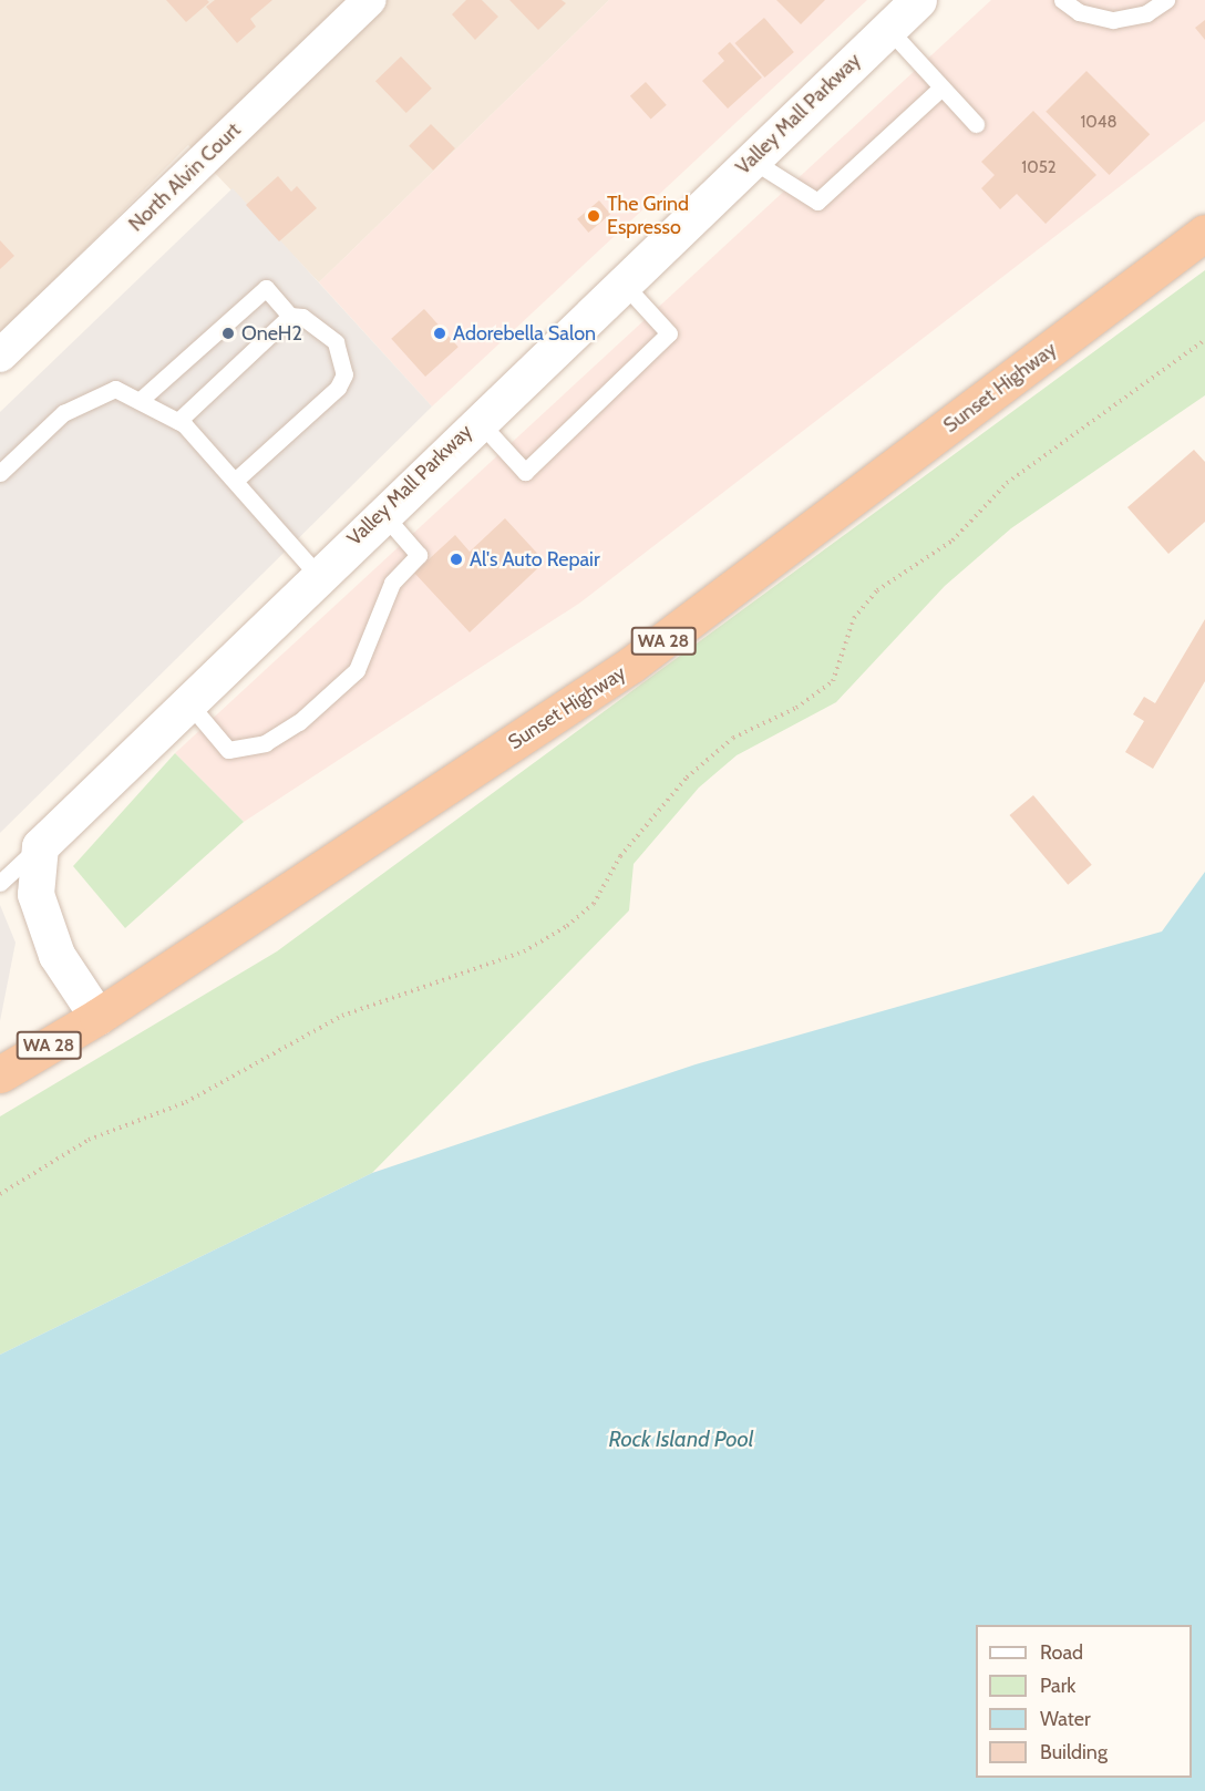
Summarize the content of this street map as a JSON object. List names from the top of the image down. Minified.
{"streets":{"highway":["Sunset Highway","WA 28"],"main road":["Valley Mall Parkway"],"street":["North Alvin Court"]},"water":["Rock Island Pool"],"places":["The Grind Espresso","OneH2","Adorebella Salon","Al's Auto Repair"],"house_numbers":["1048","1052"],"legend":["Road","Park","Water","Building"]}
